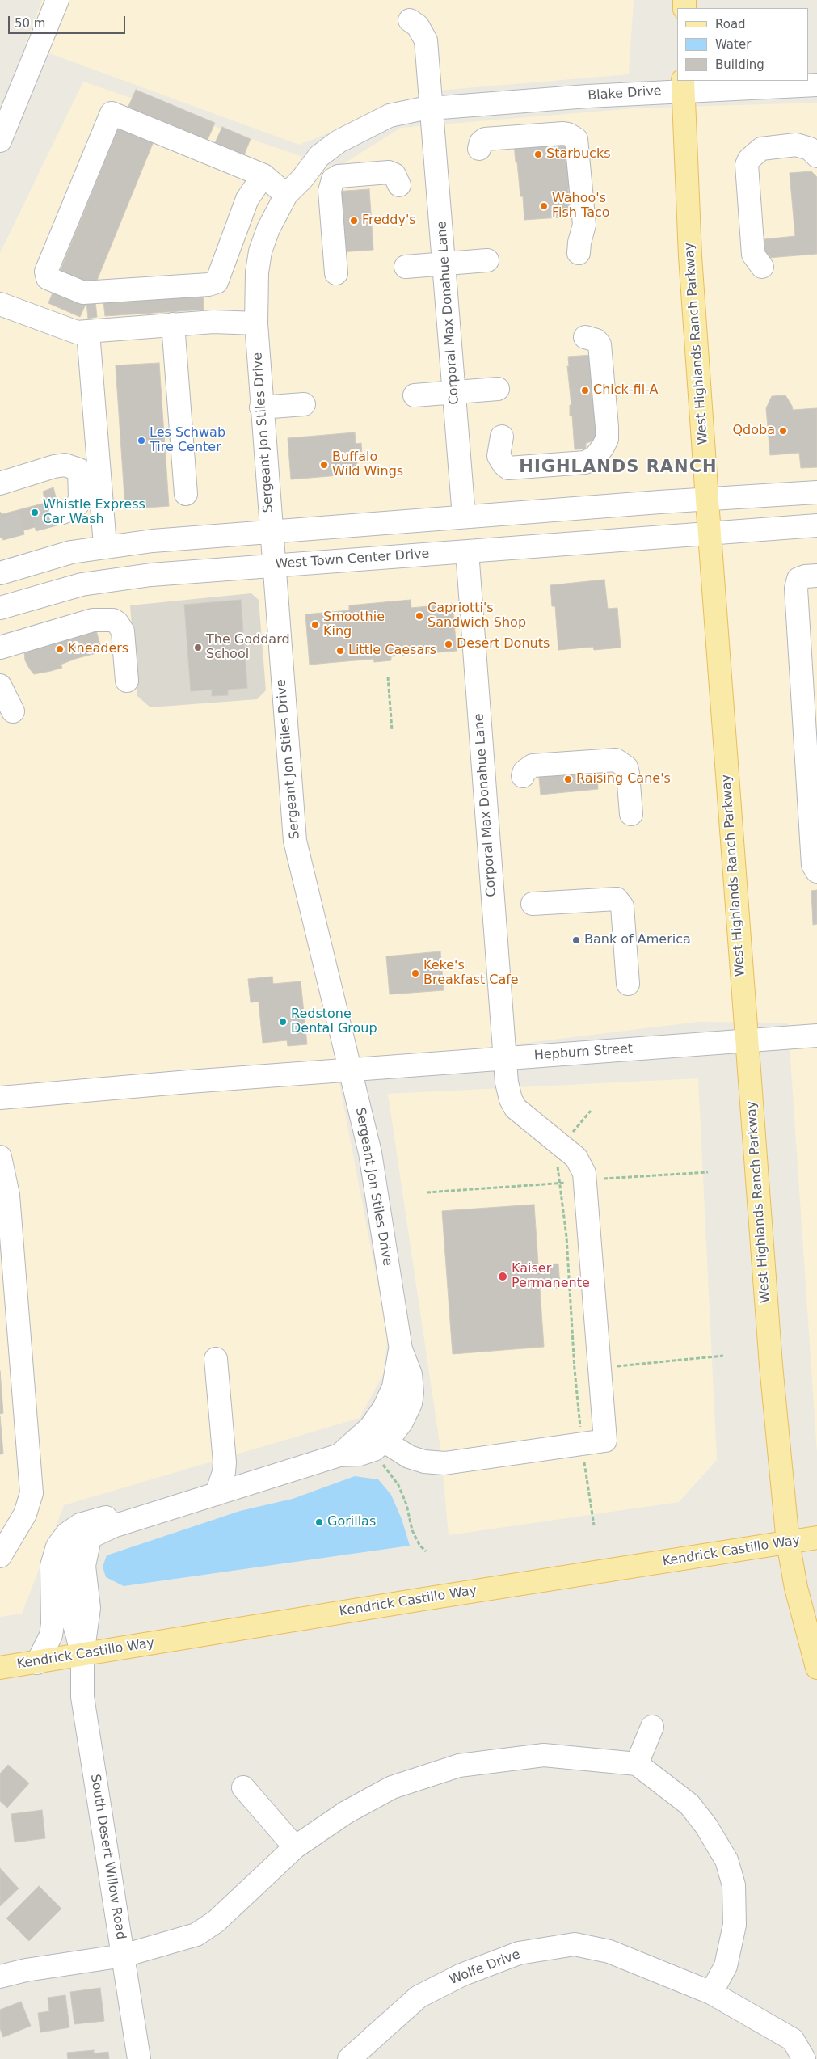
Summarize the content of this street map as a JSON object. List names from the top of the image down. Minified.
{"streets":{"main road":["West Highlands Ranch Parkway","Kendrick Castillo Way"],"street":["Blake Drive","Corporal Max Donahue Lane","Sergeant Jon Stiles Drive","West Town Center Drive","Hepburn Street","South Desert Willow Road","Wolfe Drive"]},"crossings":[["Blake Drive","Corporal Max Donahue Lane"],["Blake Drive","West Highlands Ranch Parkway"],["Blake Drive","Sergeant Jon Stiles Drive"],["Corporal Max Donahue Lane","Sergeant Jon Stiles Drive"],["Corporal Max Donahue Lane","West Town Center Drive"],["Corporal Max Donahue Lane","Hepburn Street"],["West Highlands Ranch Parkway","West Town Center Drive"],["West Highlands Ranch Parkway","Hepburn Street"],["West Highlands Ranch Parkway","Kendrick Castillo Way"],["Sergeant Jon Stiles Drive","West Town Center Drive"],["Sergeant Jon Stiles Drive","Hepburn Street"],["Sergeant Jon Stiles Drive","Kendrick Castillo Way"],["Sergeant Jon Stiles Drive","South Desert Willow Road"],["Kendrick Castillo Way","South Desert Willow Road"]],"districts":["HIGHLANDS RANCH"],"places":["Starbucks","Wahoo's Fish Taco","Freddy's","Chick-fil-A","Qdoba","Les Schwab Tire Center","Buffalo Wild Wings","Whistle Express Car Wash","Capriotti's Sandwich Shop","Smoothie King","Desert Donuts","The Goddard School","Kneaders","Little Caesars","Raising Cane's","Bank of America","Keke's Breakfast Cafe","Redstone Dental Group","Kaiser Permanente","Gorillas"],"legend":["Road","Water","Building"],"scale_bar":"50 m"}
